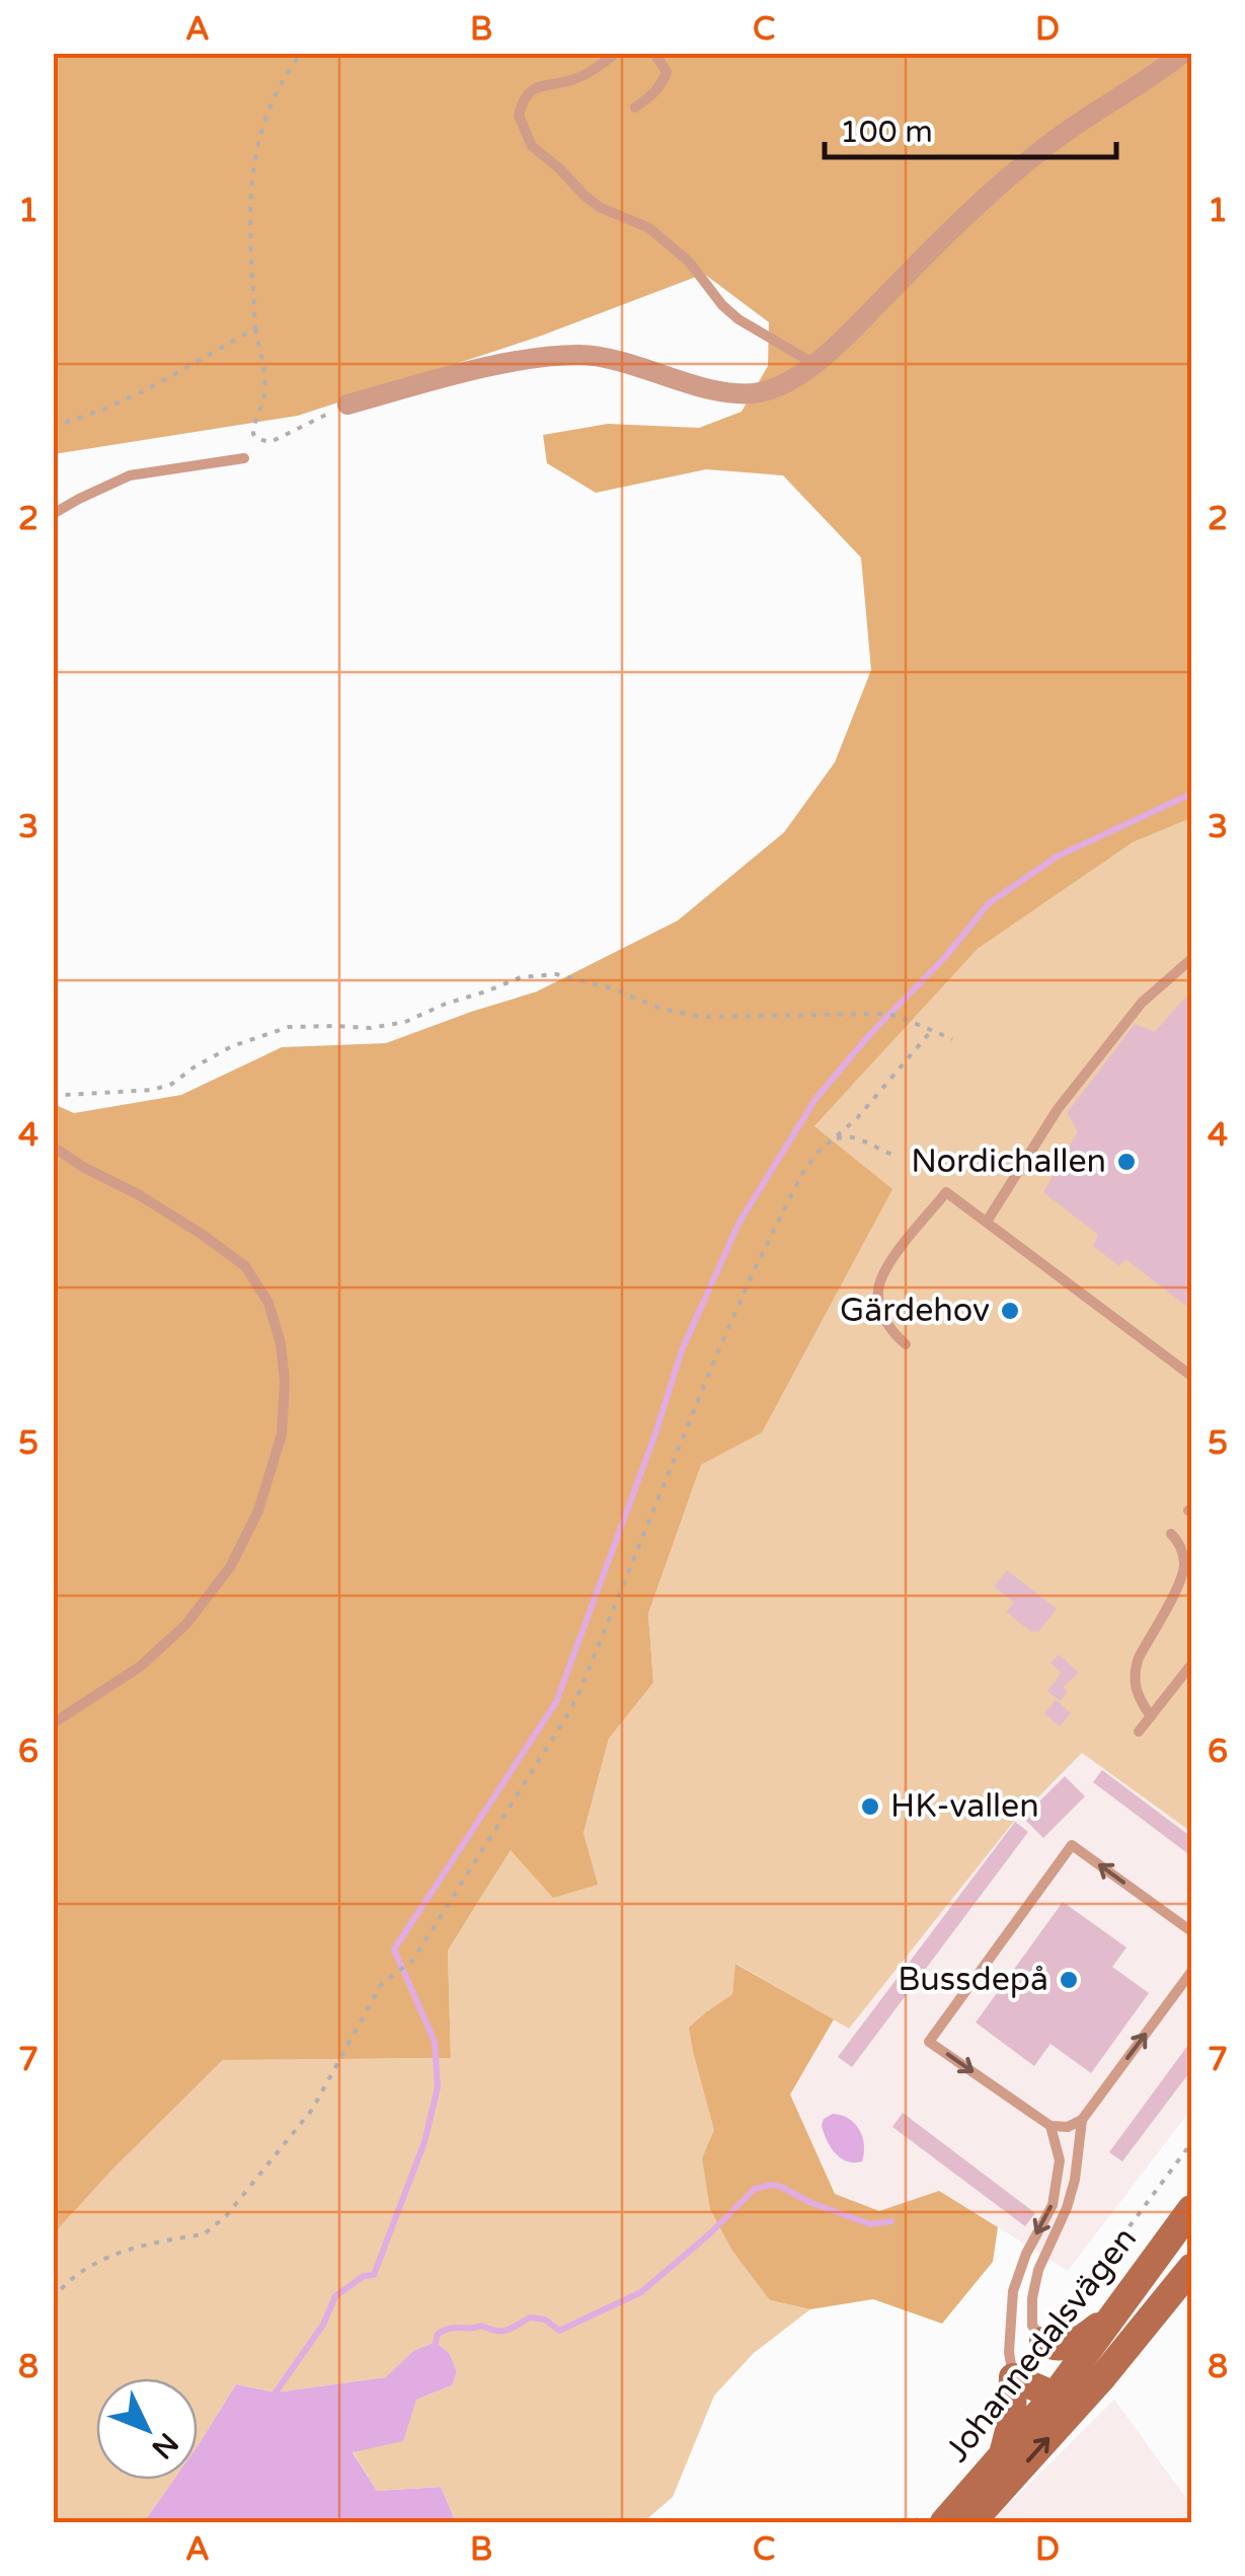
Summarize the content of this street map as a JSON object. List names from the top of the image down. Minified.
{"streets":{"main road":["Johannedalsvägen"]},"places":["Nordichallen","Gärdehov","HK-vallen","Bussdepå"],"scale_bar":"100 m","north":"bottom right","grid":{"columns":["A","B","C","D"],"rows":["1","2","3","4","5","6","7","8"]}}
